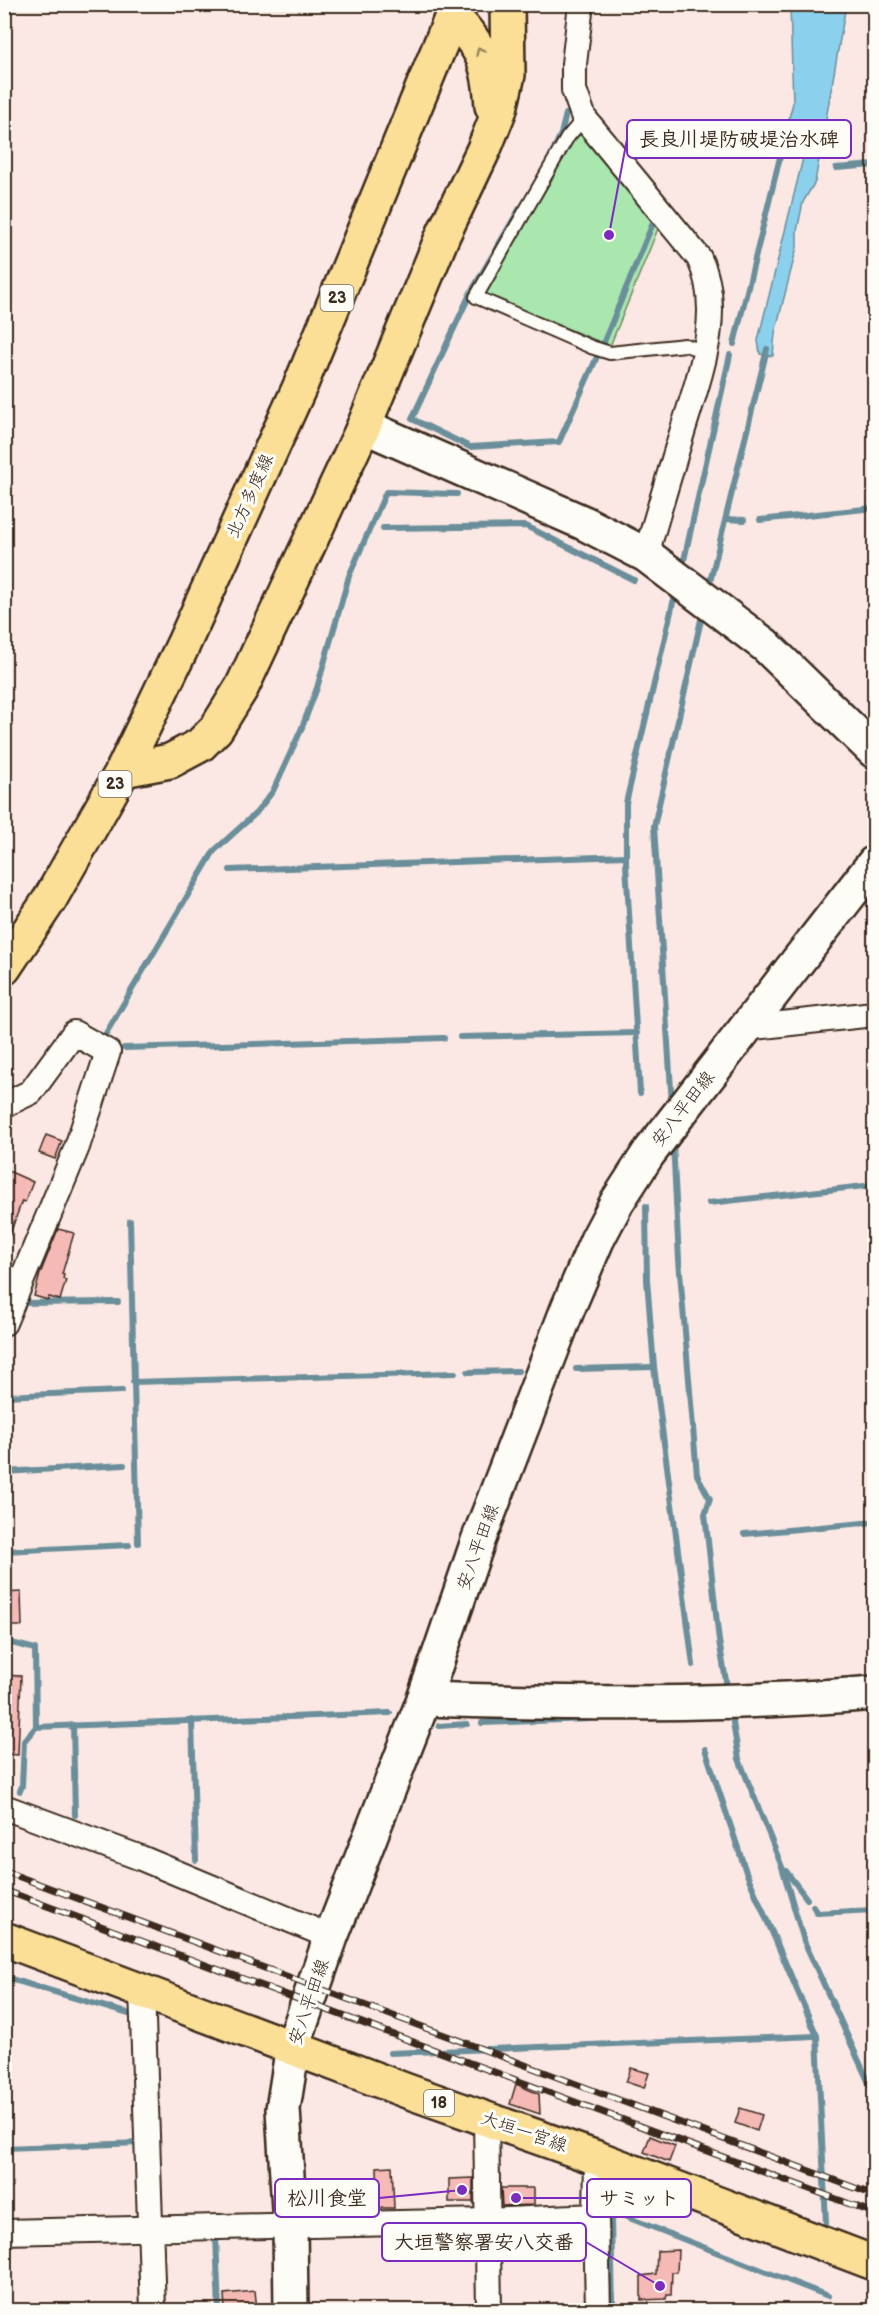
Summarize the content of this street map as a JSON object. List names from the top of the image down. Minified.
{"streets":{"main road":["23","北方多度線","安八平田線","18","大垣一宮線"]},"crossings":[["安八平田線","大垣一宮線"]],"places":["長良川堤防破堤治水碑","松川食堂","サミット","大垣警察署安八交番"]}
